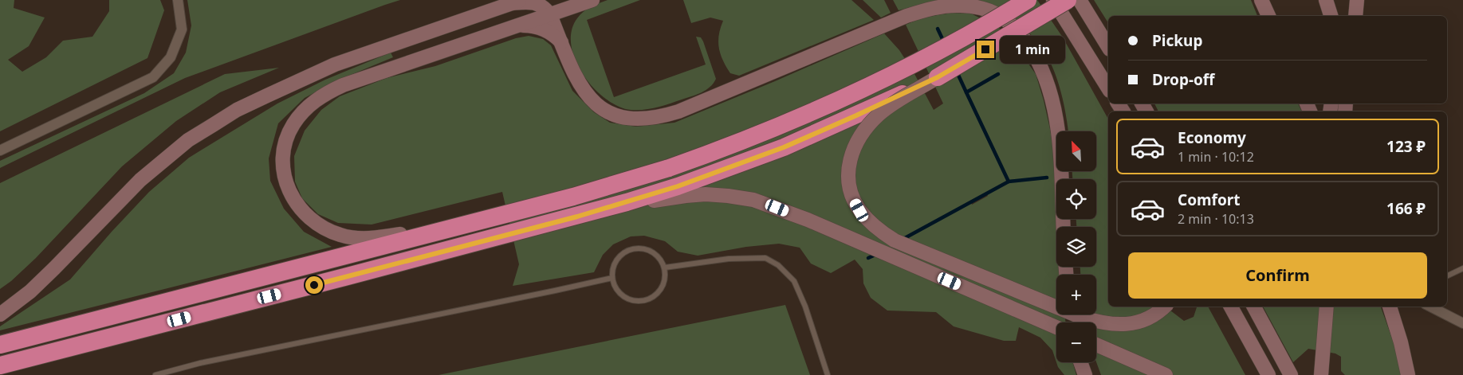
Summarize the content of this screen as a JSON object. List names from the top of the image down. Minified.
{"north":"top left","page":{"banner":["Pickup","Drop-off"],"bubble":"1 min","list":[{"name":"Economy","note":"1 min · 10:12","value":"123 ₽"},{"name":"Comfort","note":"2 min · 10:13","value":"166 ₽"}],"map_buttons":["+","−"],"buttons":"Confirm"}}
